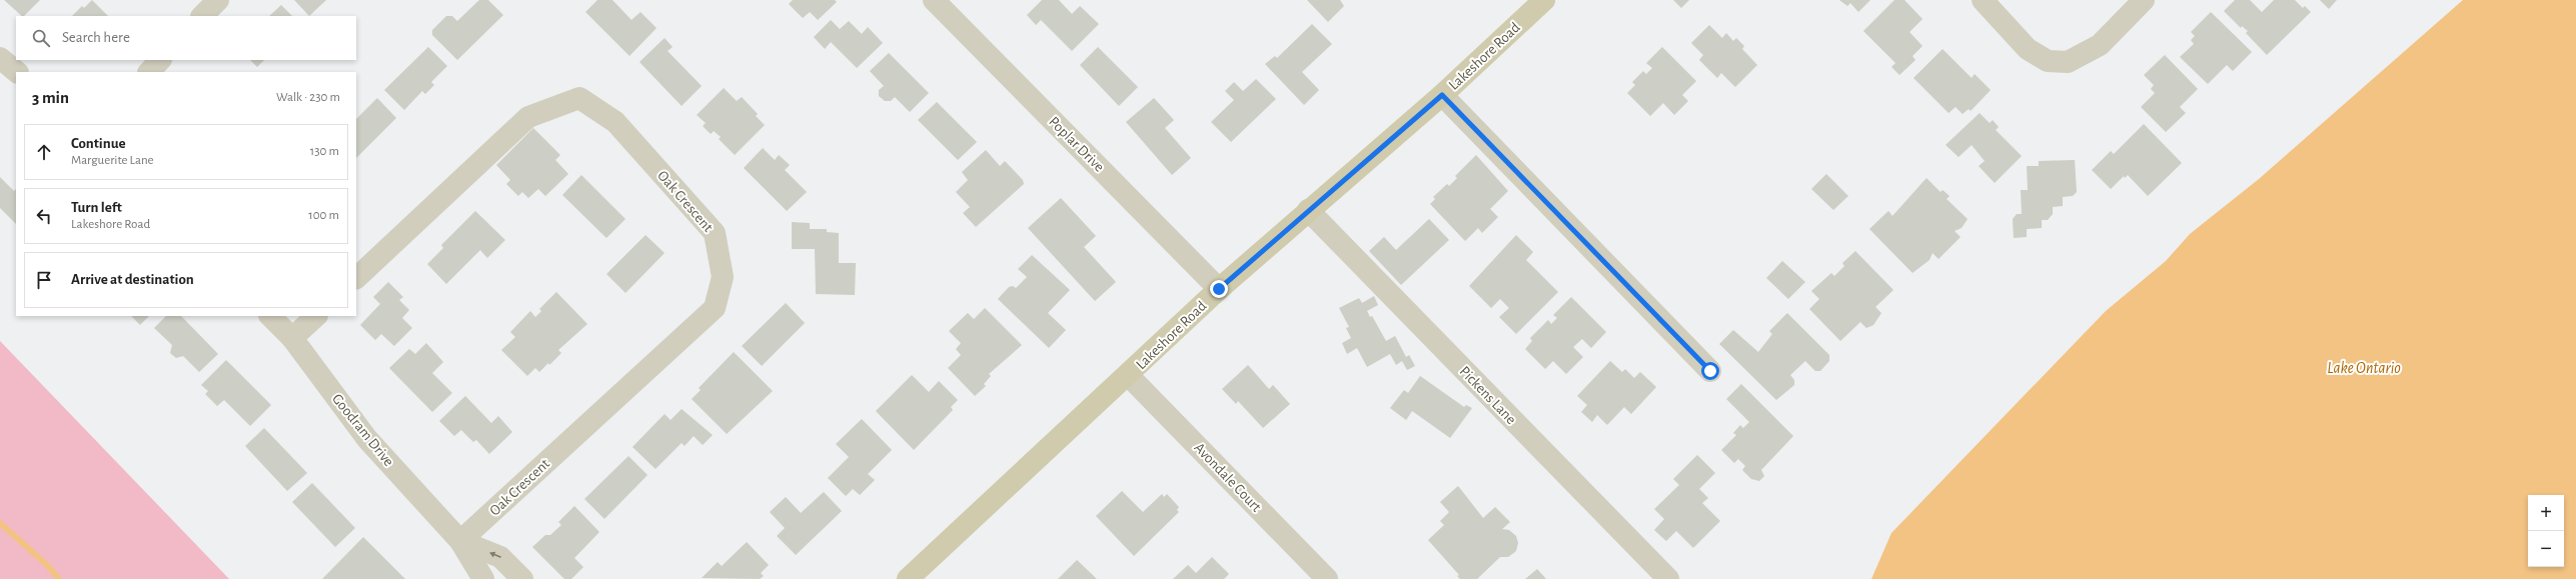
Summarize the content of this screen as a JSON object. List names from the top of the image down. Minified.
{"streets":{"main road":["Lakeshore Road"],"street":["Poplar Drive","Oak Crescent","Pickens Lane","Goodram Drive","Avondale Court"]},"crossings":[["Lakeshore Road","Poplar Drive"],["Lakeshore Road","Pickens Lane"],["Lakeshore Road","Avondale Court"],["Oak Crescent","Goodram Drive"]],"water":["Lake Ontario"],"page":{"search":"Search here","heading":["3 min","Walk · 230 m"],"list":[["Continue","Marguerite Lane","130 m"],["Turn left","Lakeshore Road","100 m"],"Arrive at destination"],"map_buttons":["+","−"]}}
